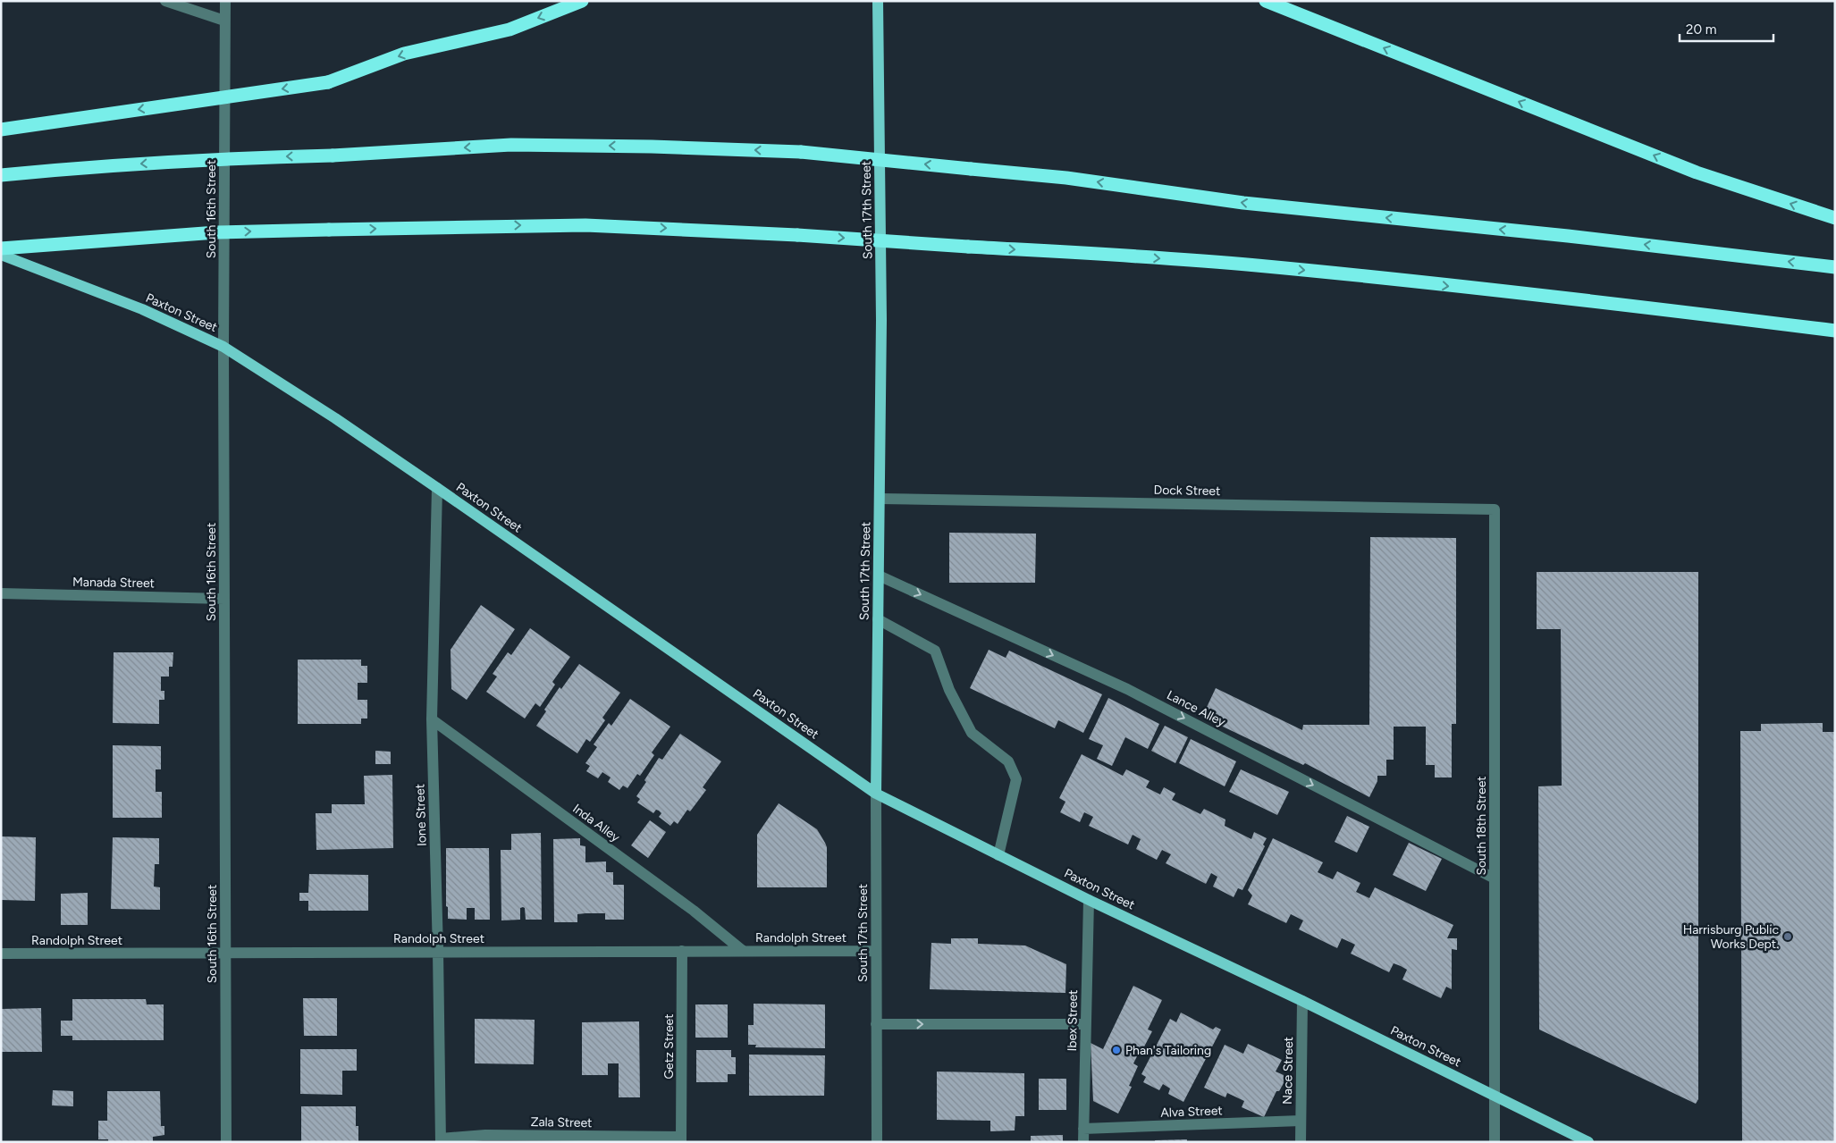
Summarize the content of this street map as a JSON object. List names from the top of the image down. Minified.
{"streets":{"main road":["South 17th Street","Paxton Street"],"street":["South 16th Street","Dock Street","Manada Street","Lance Alley","Ione Street","Inda Alley","South 18th Street","Randolph Street","Ibex Street","Getz Street","Nace Street","Alva Street","Zala Street"]},"crossings":[["South 16th Street","Paxton Street"],["South 16th Street","Manada Street"],["South 16th Street","Randolph Street"],["South 17th Street","Paxton Street"],["South 17th Street","Dock Street"],["South 17th Street","Lance Alley"],["South 17th Street","Randolph Street"],["Paxton Street","Ione Street"],["Paxton Street","South 18th Street"],["Paxton Street","Ibex Street"],["Paxton Street","Nace Street"],["Dock Street","South 18th Street"],["Lance Alley","South 18th Street"],["Ione Street","Inda Alley"],["Ione Street","Randolph Street"],["Ione Street","Zala Street"],["Inda Alley","Randolph Street"],["Randolph Street","Getz Street"],["Ibex Street","Alva Street"],["Getz Street","Zala Street"],["Nace Street","Alva Street"]],"one_way":["Lance Alley"],"places":["Harrisburg Public Works Dept.","Phan's Tailoring"],"scale_bar":"20 m"}
